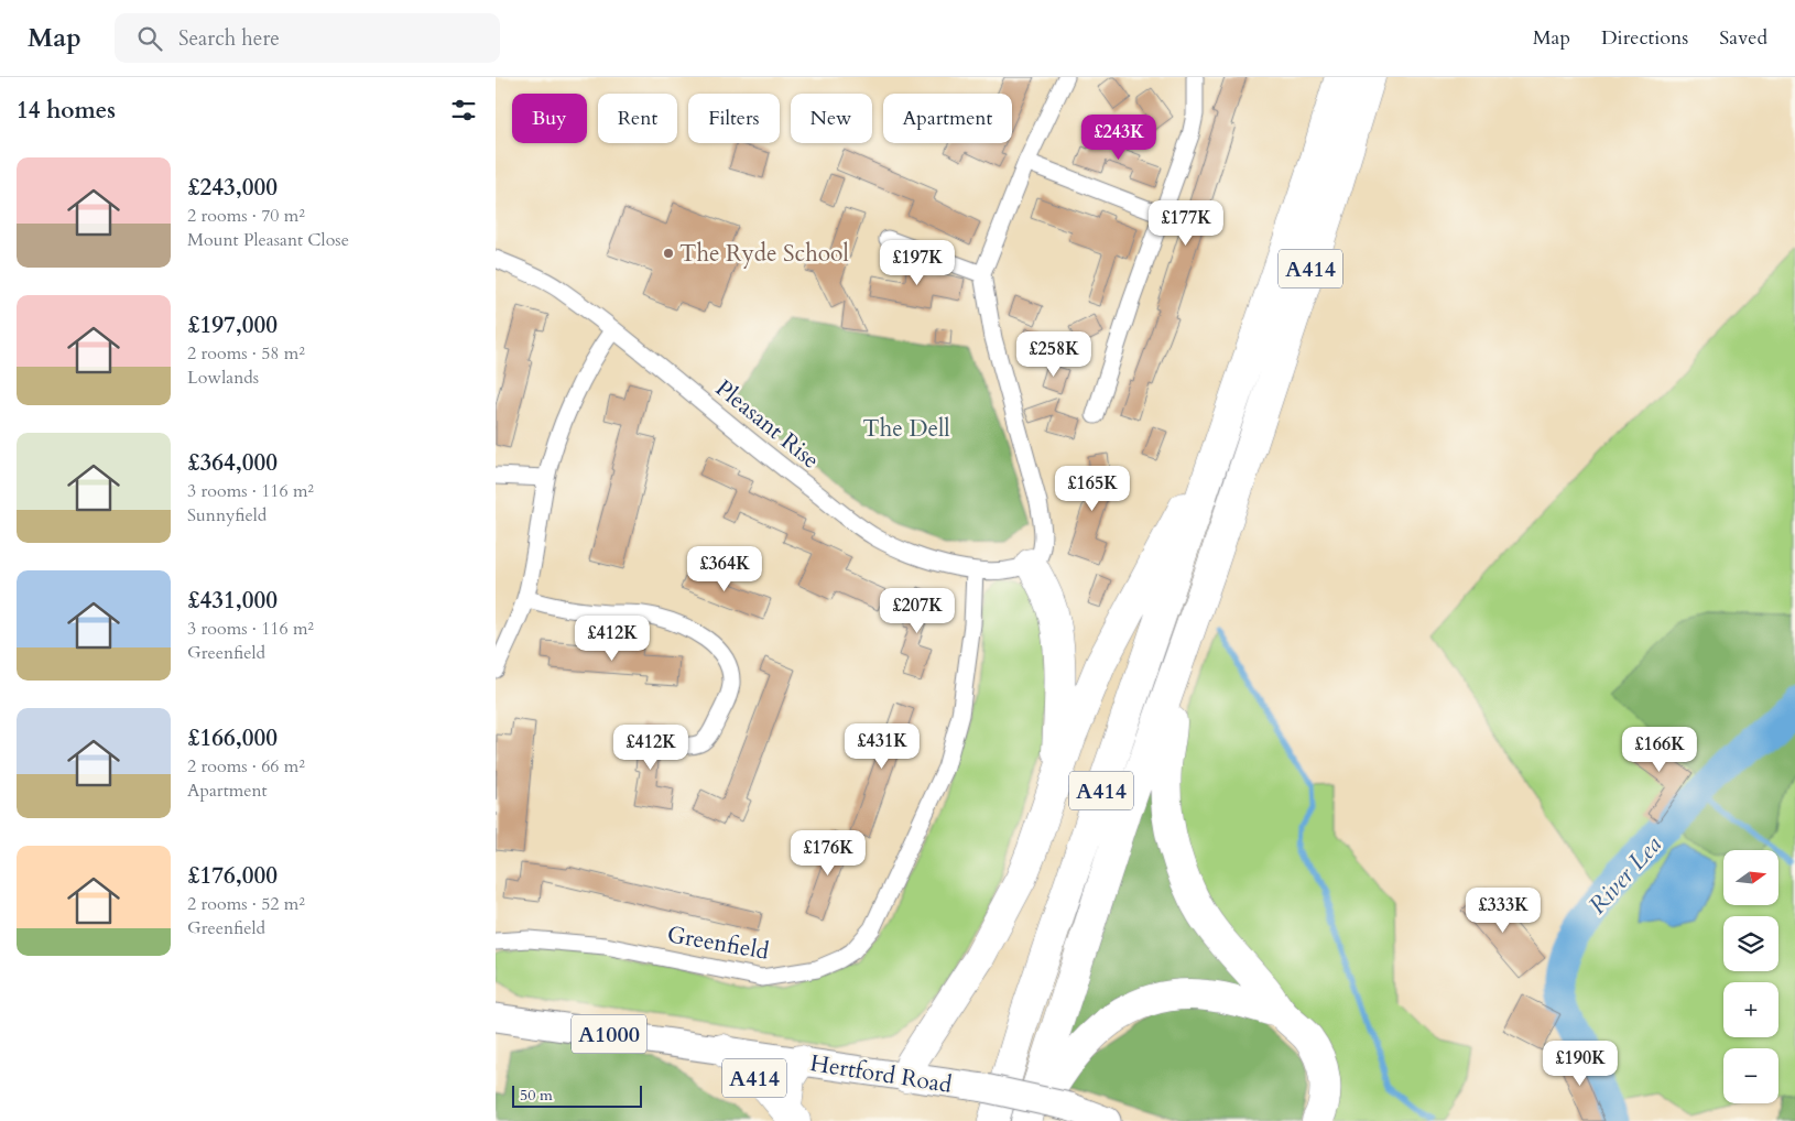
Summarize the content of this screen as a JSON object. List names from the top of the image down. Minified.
{"streets":{"highway":["A414"],"main road":["A1000","Hertford Road"],"street":["Pleasant Rise","Greenfield"]},"crossings":[["A414","Hertford Road"],["Pleasant Rise","Greenfield"]],"water":["River Lea"],"parks":["The Dell"],"places":["The Ryde School"],"scale_bar":"50 m","north":"right","page":{"header":"Map","search":"Search here","nav":["Map","Directions","Saved"],"heading":"14 homes","chip":["Buy","Rent","Filters","New","Apartment"],"price":["£243K","£177K","£197K","£258K","£165K","£364K","£207K","£412K","£431K","£412K","£166K","£176K","£333K","£190K"],"list":[{"name":"£243,000","note":"2 rooms · 70 m² · Mount Pleasant Close"},{"name":"£197,000","note":"2 rooms · 58 m² · Lowlands"},{"name":"£364,000","note":"3 rooms · 116 m² · Sunnyfield"},{"name":"£431,000","note":"3 rooms · 116 m² · Greenfield"},{"name":"£166,000","note":"2 rooms · 66 m² · Apartment"},{"name":"£176,000","note":"2 rooms · 52 m² · Greenfield"}],"map_buttons":["+","−"],"scale":"50 m"}}
